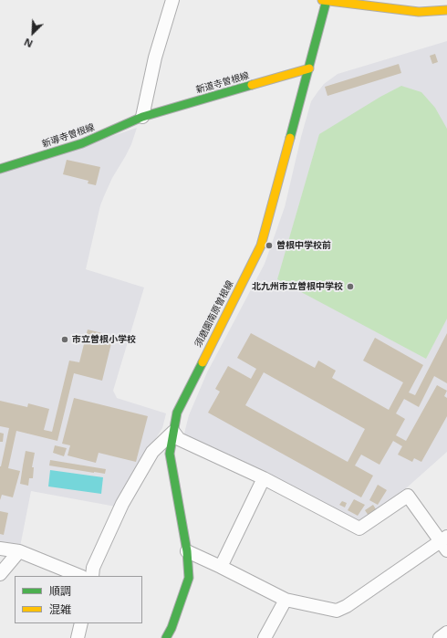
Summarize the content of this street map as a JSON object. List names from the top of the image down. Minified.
{"streets":{"main road":["新道寺曽根線","新導寺曽根線","須磨園南原曽根線"]},"crossings":[["新道寺曽根線","新導寺曽根線"],["新道寺曽根線","須磨園南原曽根線"]],"places":["曽根中学校前","北九州市立曽根中学校","市立曽根小学校"],"legend":["順調","混雑"],"north":"bottom left"}
